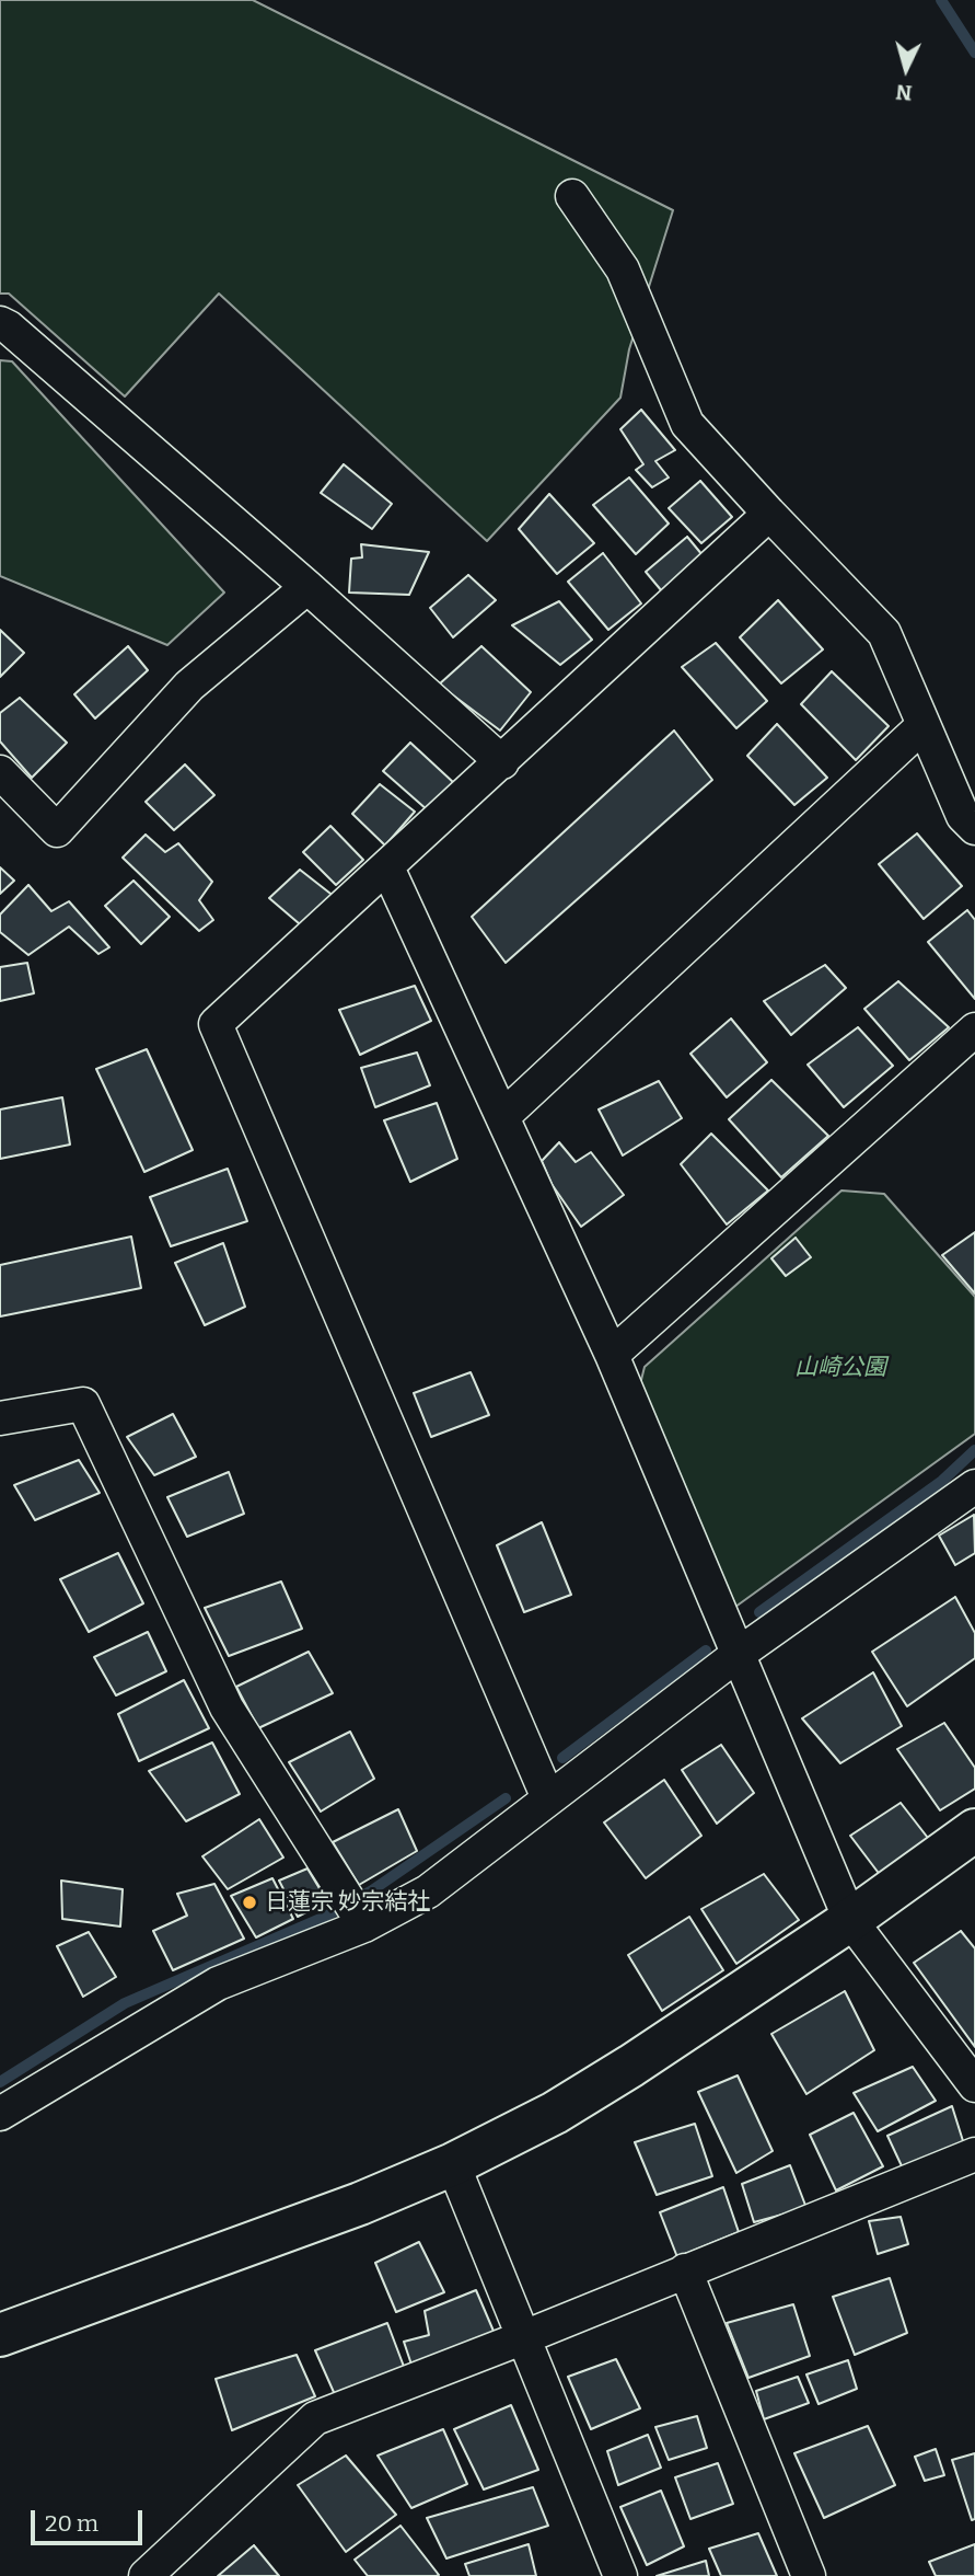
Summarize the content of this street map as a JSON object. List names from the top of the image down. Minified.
{"parks":["山崎公園"],"places":["日蓮宗 妙宗結社"],"scale_bar":"20 m","north":"bottom"}
